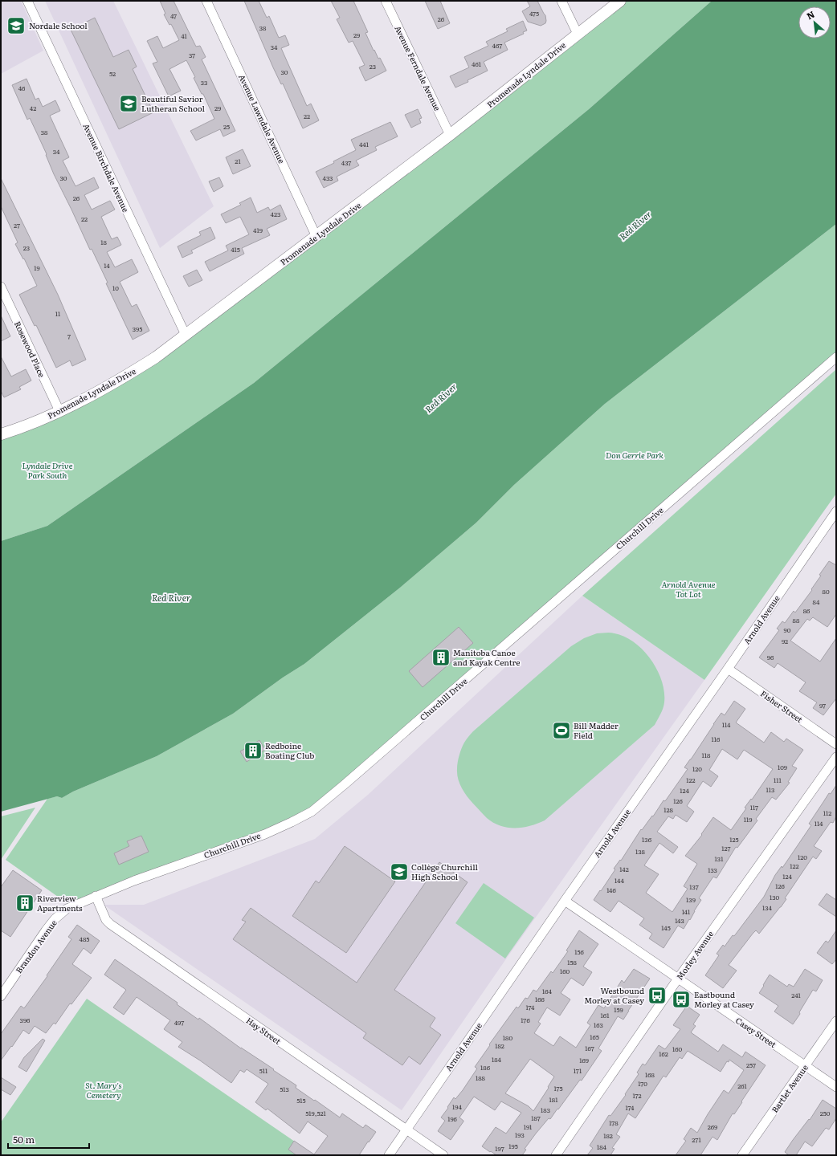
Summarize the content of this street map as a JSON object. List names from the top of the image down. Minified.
{"streets":{"street":["Avenue Ferndale Avenue","Promenade Lyndale Drive","Avenue Lawndale Avenue","Avenue Birchdale Avenue","Rosewood Place","Churchill Drive","Arnold Avenue","Fisher Street","Brandon Avenue","Morley Avenue","Hay Street","Casey Street","Bartlet Avenue"]},"crossings":[["Avenue Ferndale Avenue","Promenade Lyndale Drive"],["Promenade Lyndale Drive","Avenue Lawndale Avenue"],["Promenade Lyndale Drive","Avenue Birchdale Avenue"],["Promenade Lyndale Drive","Rosewood Place"],["Churchill Drive","Brandon Avenue"],["Churchill Drive","Hay Street"],["Arnold Avenue","Fisher Street"],["Arnold Avenue","Hay Street"],["Arnold Avenue","Casey Street"],["Brandon Avenue","Hay Street"],["Morley Avenue","Casey Street"],["Casey Street","Bartlet Avenue"]],"water":["Red River"],"parks":["Don Gerrie Park","Lyndale Drive Park South","Arnold Avenue Tot Lot","St. Mary's Cemetery"],"places":{"school or university":["Nordale School","Beautiful Savior Lutheran School","Collège Churchill High School"],"building":["Manitoba Canoe and Kayak Centre","Redboine Boating Club","Riverview Apartments"],"sports":["Bill Madder Field"],"bus stop":["Westbound Morley at Casey","Eastbound Morley at Casey"]},"house_numbers":["475","47","26","38","29","41","467","34","37","461","23","30","52","33","46","42","29","22","25","38","441","34","21","437","30","433","26","423","22","27","419","18","23","415","14","19","10","11","395","7","80","84","86","88","90","92","96","97","114","116","118","109","120","122","111","113","124","126","117","128","112","119","114","136","125","127","138","120","131","122","142","133","124","144","126","137","146","130","139","134","141","143","145","485","156","158","160","164","241","166","174","159","161","396","176","497","163","165","180","182","167","160","162","184","169","257","186","511","171","168","188","170","261","175","513","172","181","515","194","174","183","519,521","250","187","196","178","191","269","193","182","271","195","184","197"],"scale_bar":"50 m","north":"top left"}
